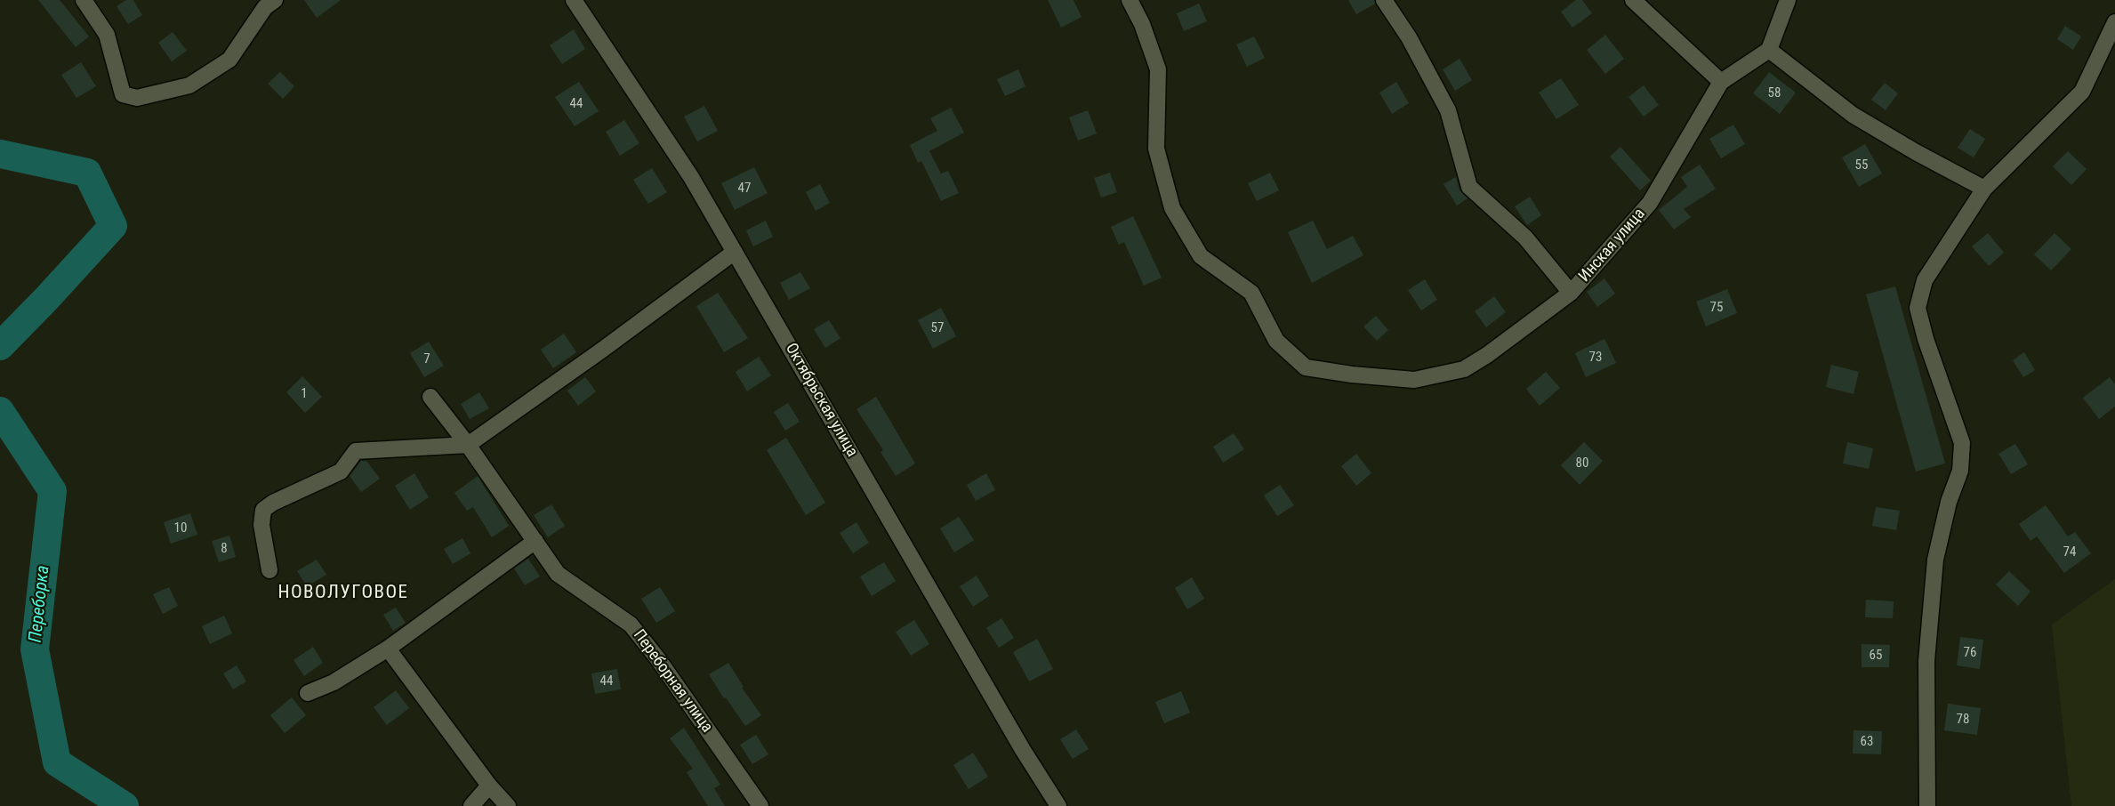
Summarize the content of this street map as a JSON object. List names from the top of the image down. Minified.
{"streets":{"street":["Инская улица","Октябрьская улица","Переборная улица"]},"districts":["НОВОЛУГОВОЕ"],"water":["Переборка"],"house_numbers":["58","44","55","47","75","57","73","7","1","80","10","8","74","76","65","44","78","63"]}
